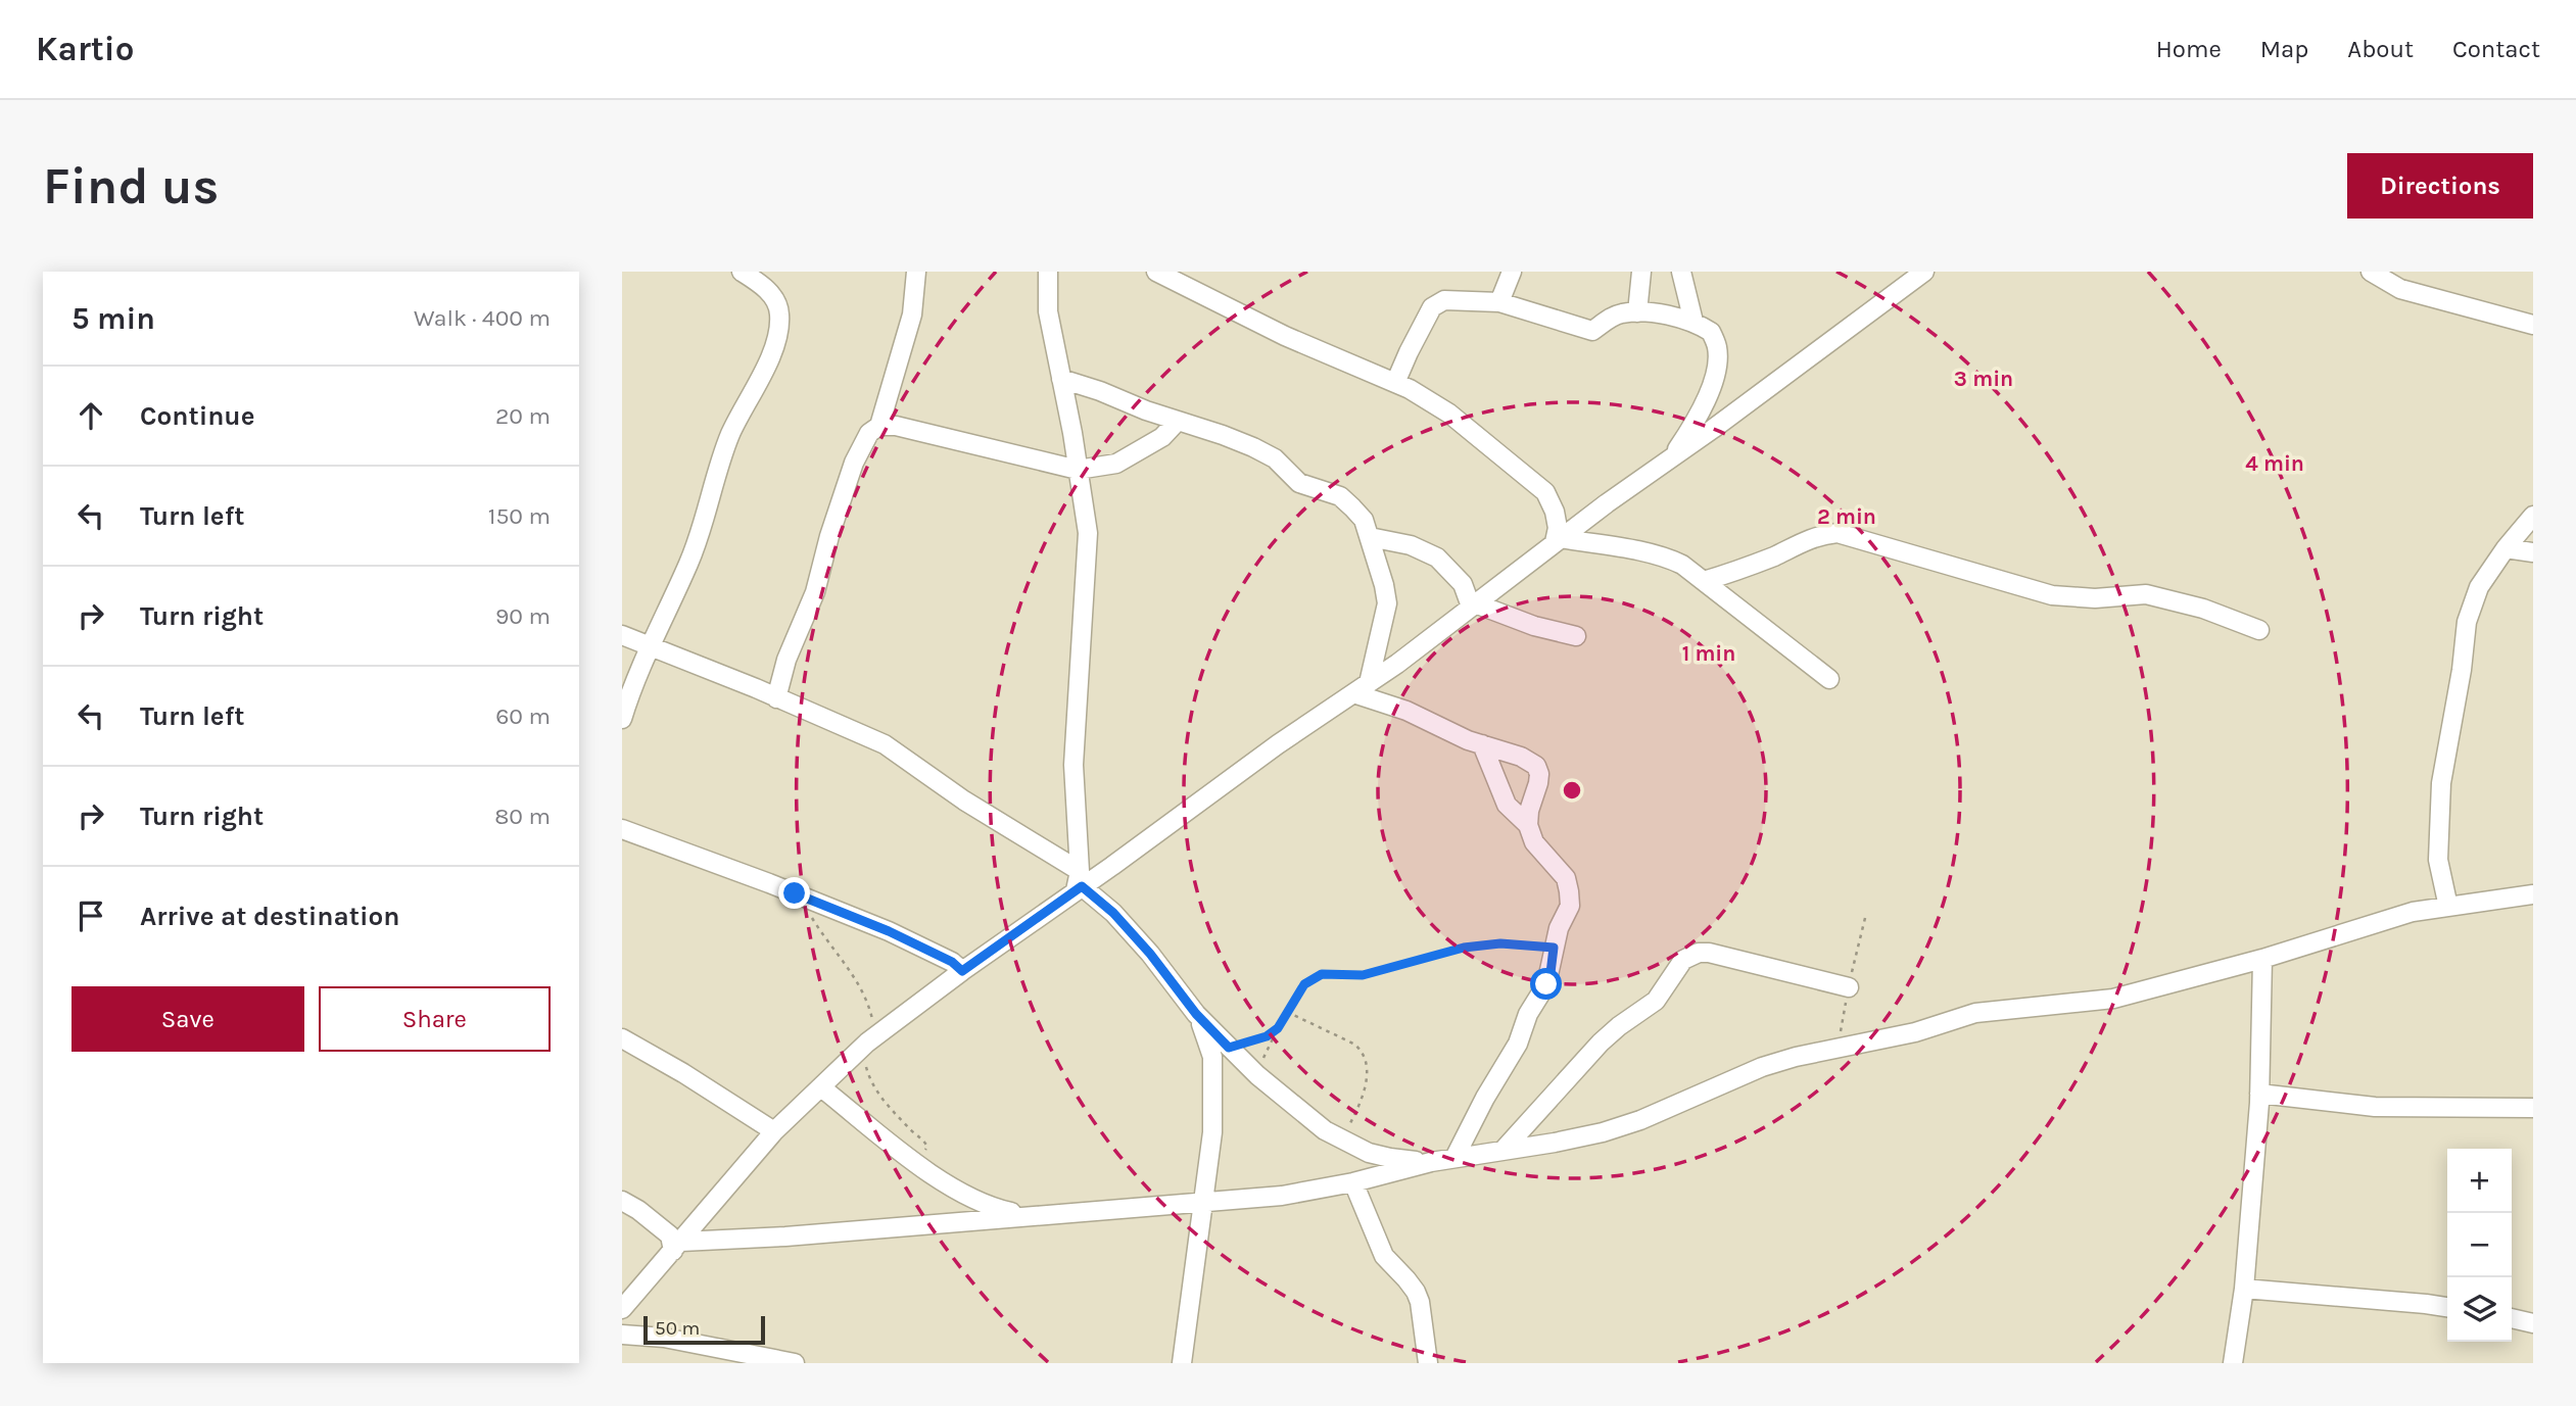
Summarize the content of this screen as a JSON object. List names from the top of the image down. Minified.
{"scale_bar":"50 m","page":{"header":"Kartio","nav":["Home","Map","About","Contact"],"buttons":["Directions",["Save","Share"]],"title":"Find us","heading":["5 min","Walk · 400 m"],"list":[["Continue","20 m"],["Turn left","150 m"],["Turn right","90 m"],["Turn left","60 m"],["Turn right","80 m"],"Arrive at destination"],"map_buttons":["+","−"],"scale":"50 m"},"rings":["3 min","4 min","2 min","1 min"]}
